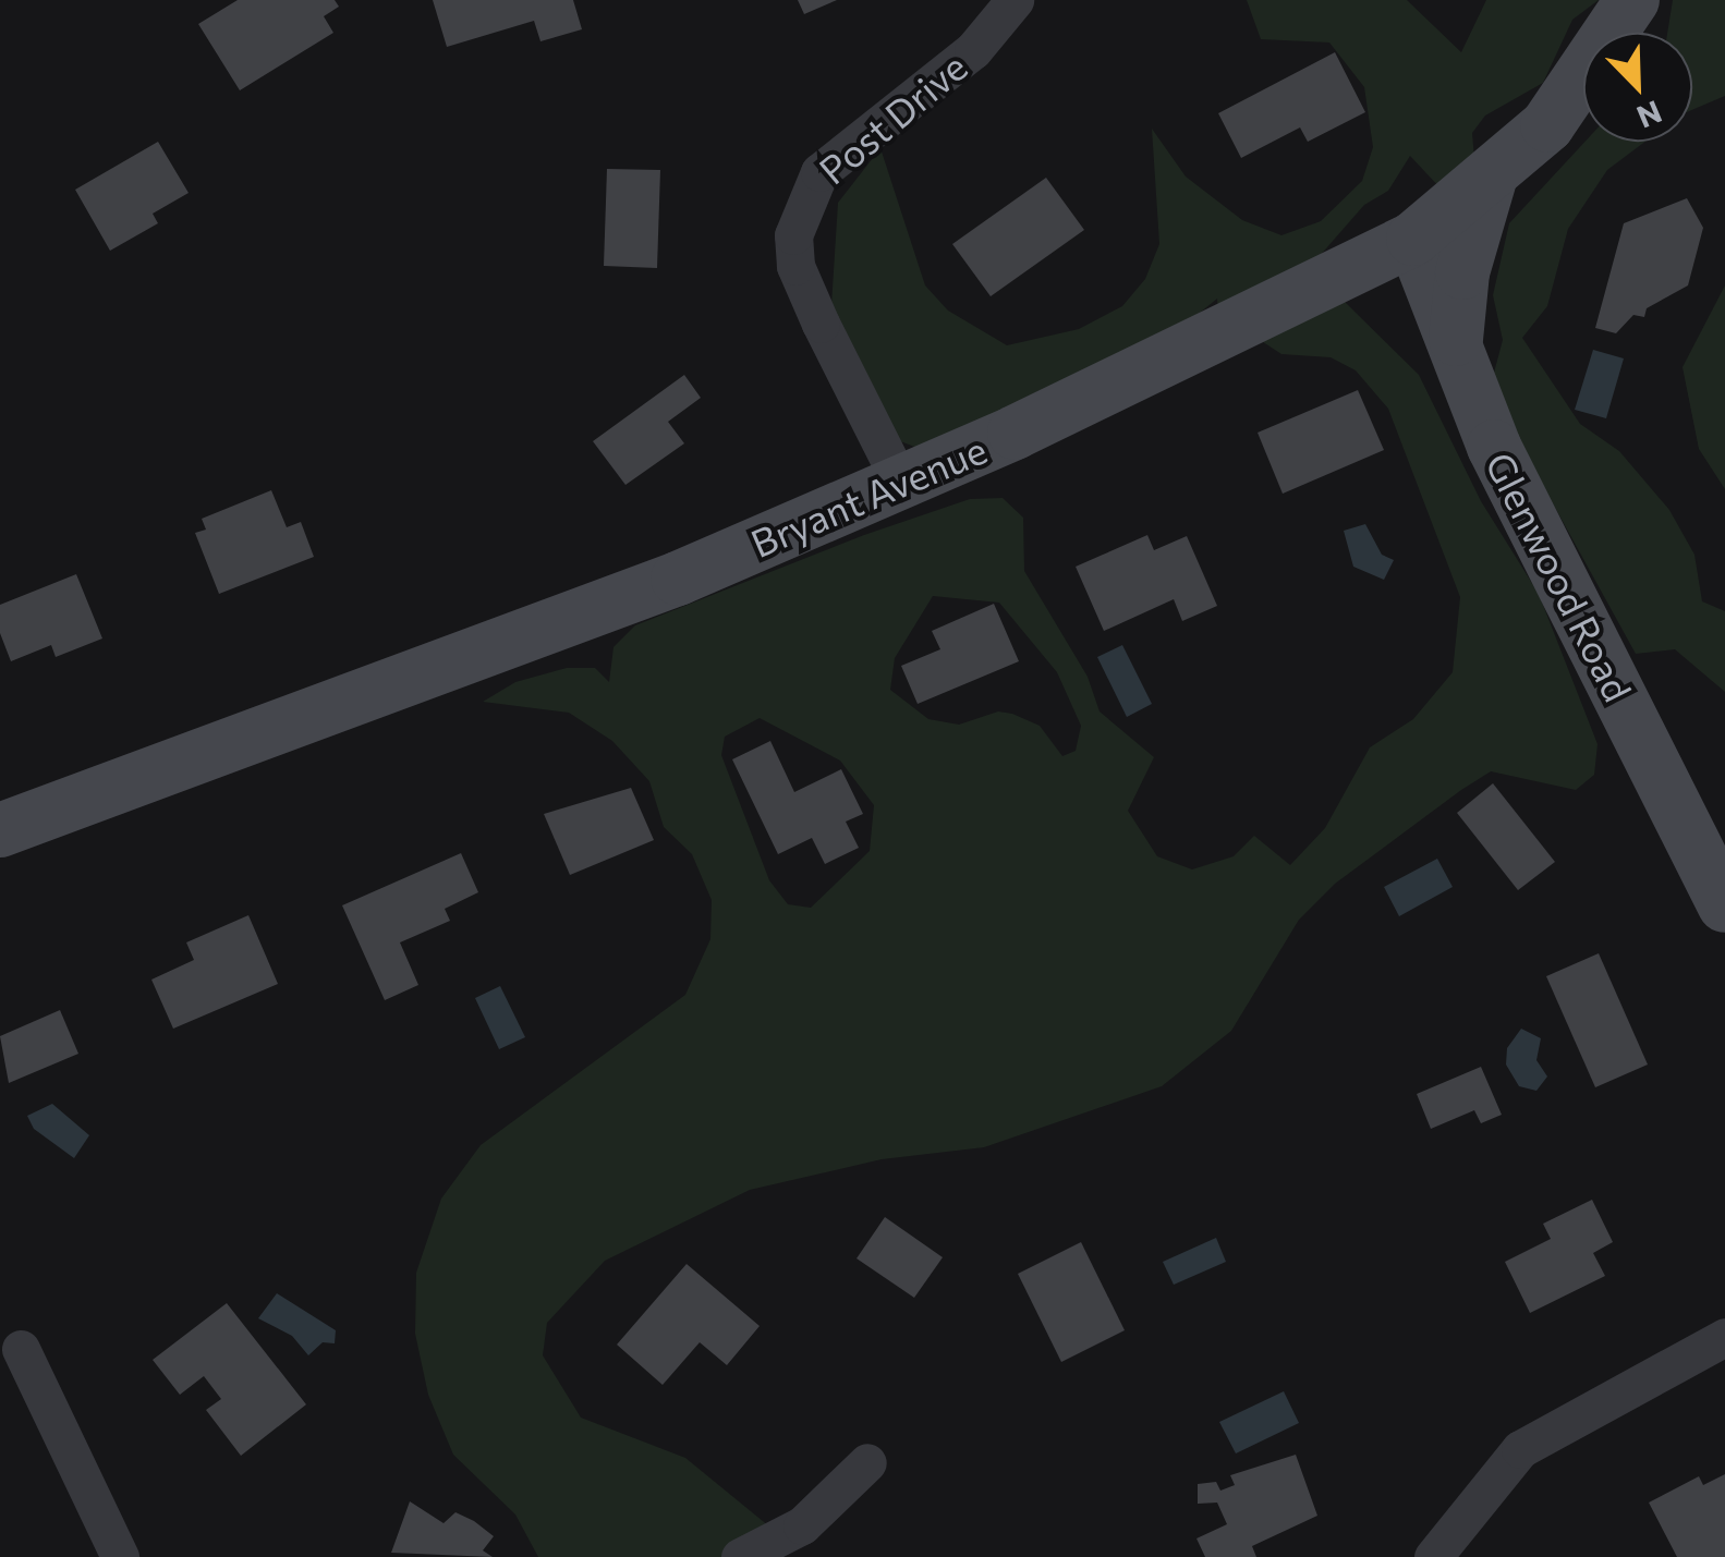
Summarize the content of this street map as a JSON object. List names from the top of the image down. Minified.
{"streets":{"main road":["Bryant Avenue","Glenwood Road"],"street":["Post Drive"]},"crossings":[["Post Drive","Bryant Avenue"],["Bryant Avenue","Glenwood Road"]],"north":"bottom right"}
